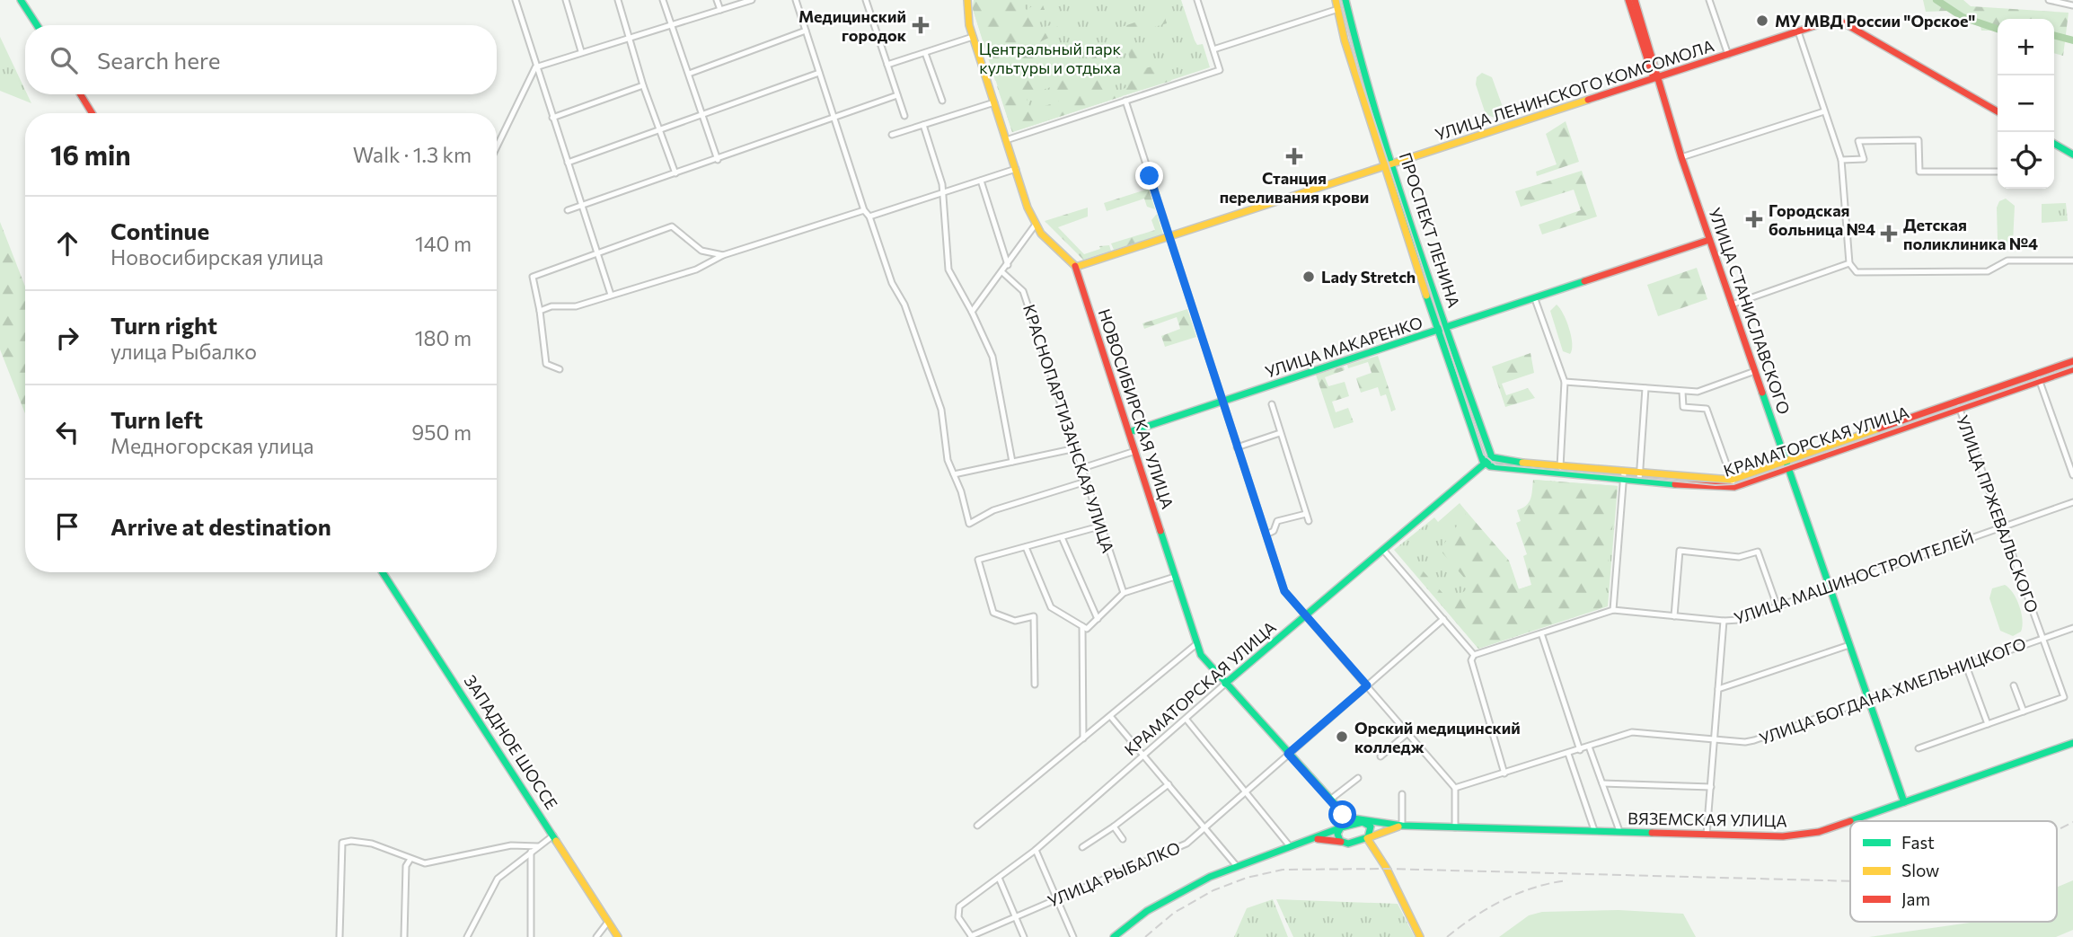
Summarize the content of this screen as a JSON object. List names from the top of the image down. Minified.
{"streets":{"main road":["УЛИЦА ЛЕНИНСКОГО КОМСОМОЛА","ПРОСПЕКТ ЛЕНИНА","УЛИЦА СТАНИСЛАВСКОГО","УЛИЦА МАКАРЕНКО","НОВОСИБИРСКАЯ УЛИЦА","КРАМАТОРСКАЯ УЛИЦА","ЗАПАДНОЕ ШОССЕ","ВЯЗЕМСКАЯ УЛИЦА"],"street":["КРАСНОПАРТИЗАНСКАЯ УЛИЦА","УЛИЦА ПРЖЕВАЛЬСКОГО","УЛИЦА МАШИНОСТРОИТЕЛЕЙ","УЛИЦА БОГДАНА ХМЕЛЬНИЦКОГО","УЛИЦА РЫБАЛКО"]},"crossings":[["УЛИЦА ЛЕНИНСКОГО КОМСОМОЛА","ПРОСПЕКТ ЛЕНИНА"],["УЛИЦА ЛЕНИНСКОГО КОМСОМОЛА","УЛИЦА СТАНИСЛАВСКОГО"],["УЛИЦА ЛЕНИНСКОГО КОМСОМОЛА","НОВОСИБИРСКАЯ УЛИЦА"],["ПРОСПЕКТ ЛЕНИНА","УЛИЦА МАКАРЕНКО"],["ПРОСПЕКТ ЛЕНИНА","КРАМАТОРСКАЯ УЛИЦА"],["УЛИЦА СТАНИСЛАВСКОГО","УЛИЦА МАКАРЕНКО"],["УЛИЦА СТАНИСЛАВСКОГО","КРАМАТОРСКАЯ УЛИЦА"],["УЛИЦА СТАНИСЛАВСКОГО","УЛИЦА МАШИНОСТРОИТЕЛЕЙ"],["УЛИЦА СТАНИСЛАВСКОГО","УЛИЦА БОГДАНА ХМЕЛЬНИЦКОГО"],["УЛИЦА СТАНИСЛАВСКОГО","ВЯЗЕМСКАЯ УЛИЦА"],["УЛИЦА МАКАРЕНКО","НОВОСИБИРСКАЯ УЛИЦА"],["НОВОСИБИРСКАЯ УЛИЦА","КРАМАТОРСКАЯ УЛИЦА"],["НОВОСИБИРСКАЯ УЛИЦА","УЛИЦА РЫБАЛКО"],["КРАМАТОРСКАЯ УЛИЦА","УЛИЦА ПРЖЕВАЛЬСКОГО"],["КРАМАТОРСКАЯ УЛИЦА","УЛИЦА РЫБАЛКО"],["УЛИЦА ПРЖЕВАЛЬСКОГО","УЛИЦА МАШИНОСТРОИТЕЛЕЙ"],["УЛИЦА ПРЖЕВАЛЬСКОГО","УЛИЦА БОГДАНА ХМЕЛЬНИЦКОГО"]],"parks":["Центральный парк культуры и отдыха"],"places":{"other":["МУ МВД России \"Орское\"","Lady Stretch","Орский медицинский колледж"],"health":["Медицинский городок","Станция переливания крови","Городская больница №4","Детская поликлиника №4"]},"legend":["Fast","Slow","Jam"],"page":{"map_buttons":["+","−"],"search":"Search here","heading":["16 min","Walk · 1.3 km"],"list":[["Continue","Новосибирская улица","140 m"],["Turn right","улица Рыбалко","180 m"],["Turn left","Медногорская улица","950 m"],"Arrive at destination"]}}
